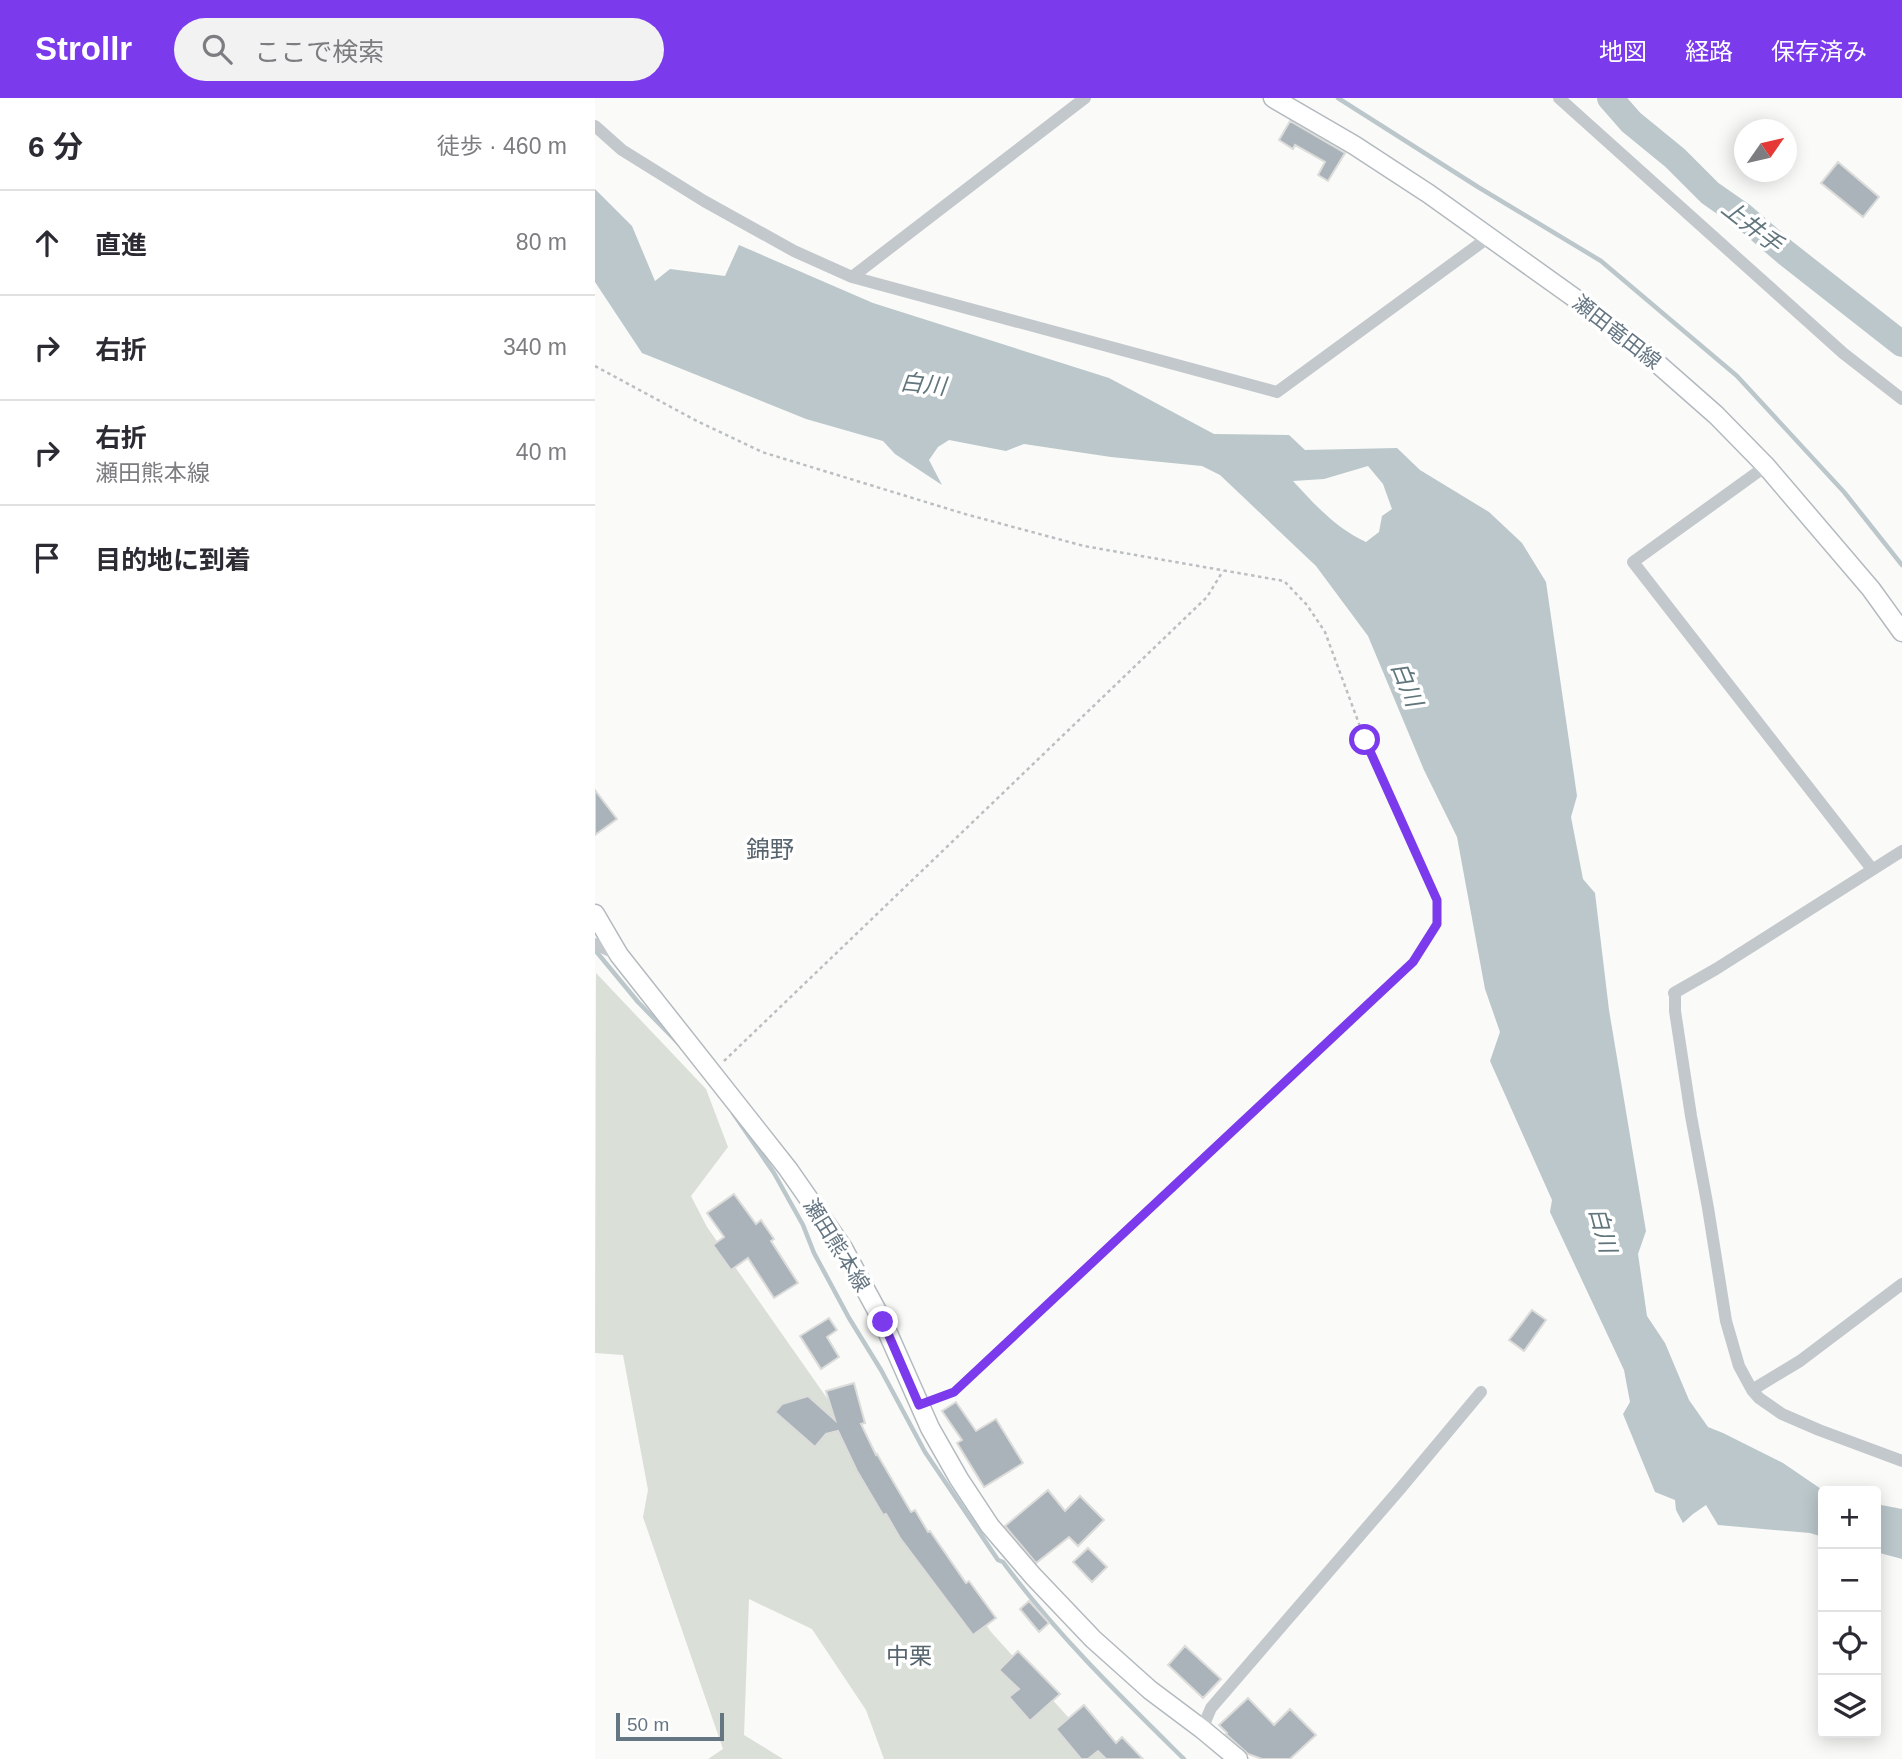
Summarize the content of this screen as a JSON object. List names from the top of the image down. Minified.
{"streets":{"main road":["瀬田竜田線","瀬田熊本線"]},"districts":["錦野","中栗"],"water":["上井手","白川"],"scale_bar":"50 m","north":"top right","page":{"header":"Strollr","search":"ここで検索","nav":["地図","経路","保存済み"],"heading":["6 分","徒歩 · 460 m"],"list":[["直進","80 m"],["右折","340 m"],["右折","瀬田熊本線","40 m"],"目的地に到着"],"map_buttons":["+","−"],"scale":"50 m"}}
